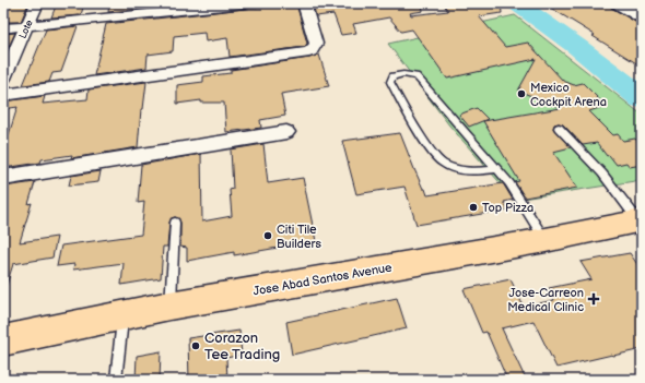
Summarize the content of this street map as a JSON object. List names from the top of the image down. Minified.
{"streets":{"highway":["Jose Abad Santos Avenue"],"street":["Lote"]},"places":{"other":["Mexico Cockpit Arena","Top Pizza","Citi Tile Builders","Corazon Tee Trading"],"health":["Jose-Carreon Medical Clinic"]}}
